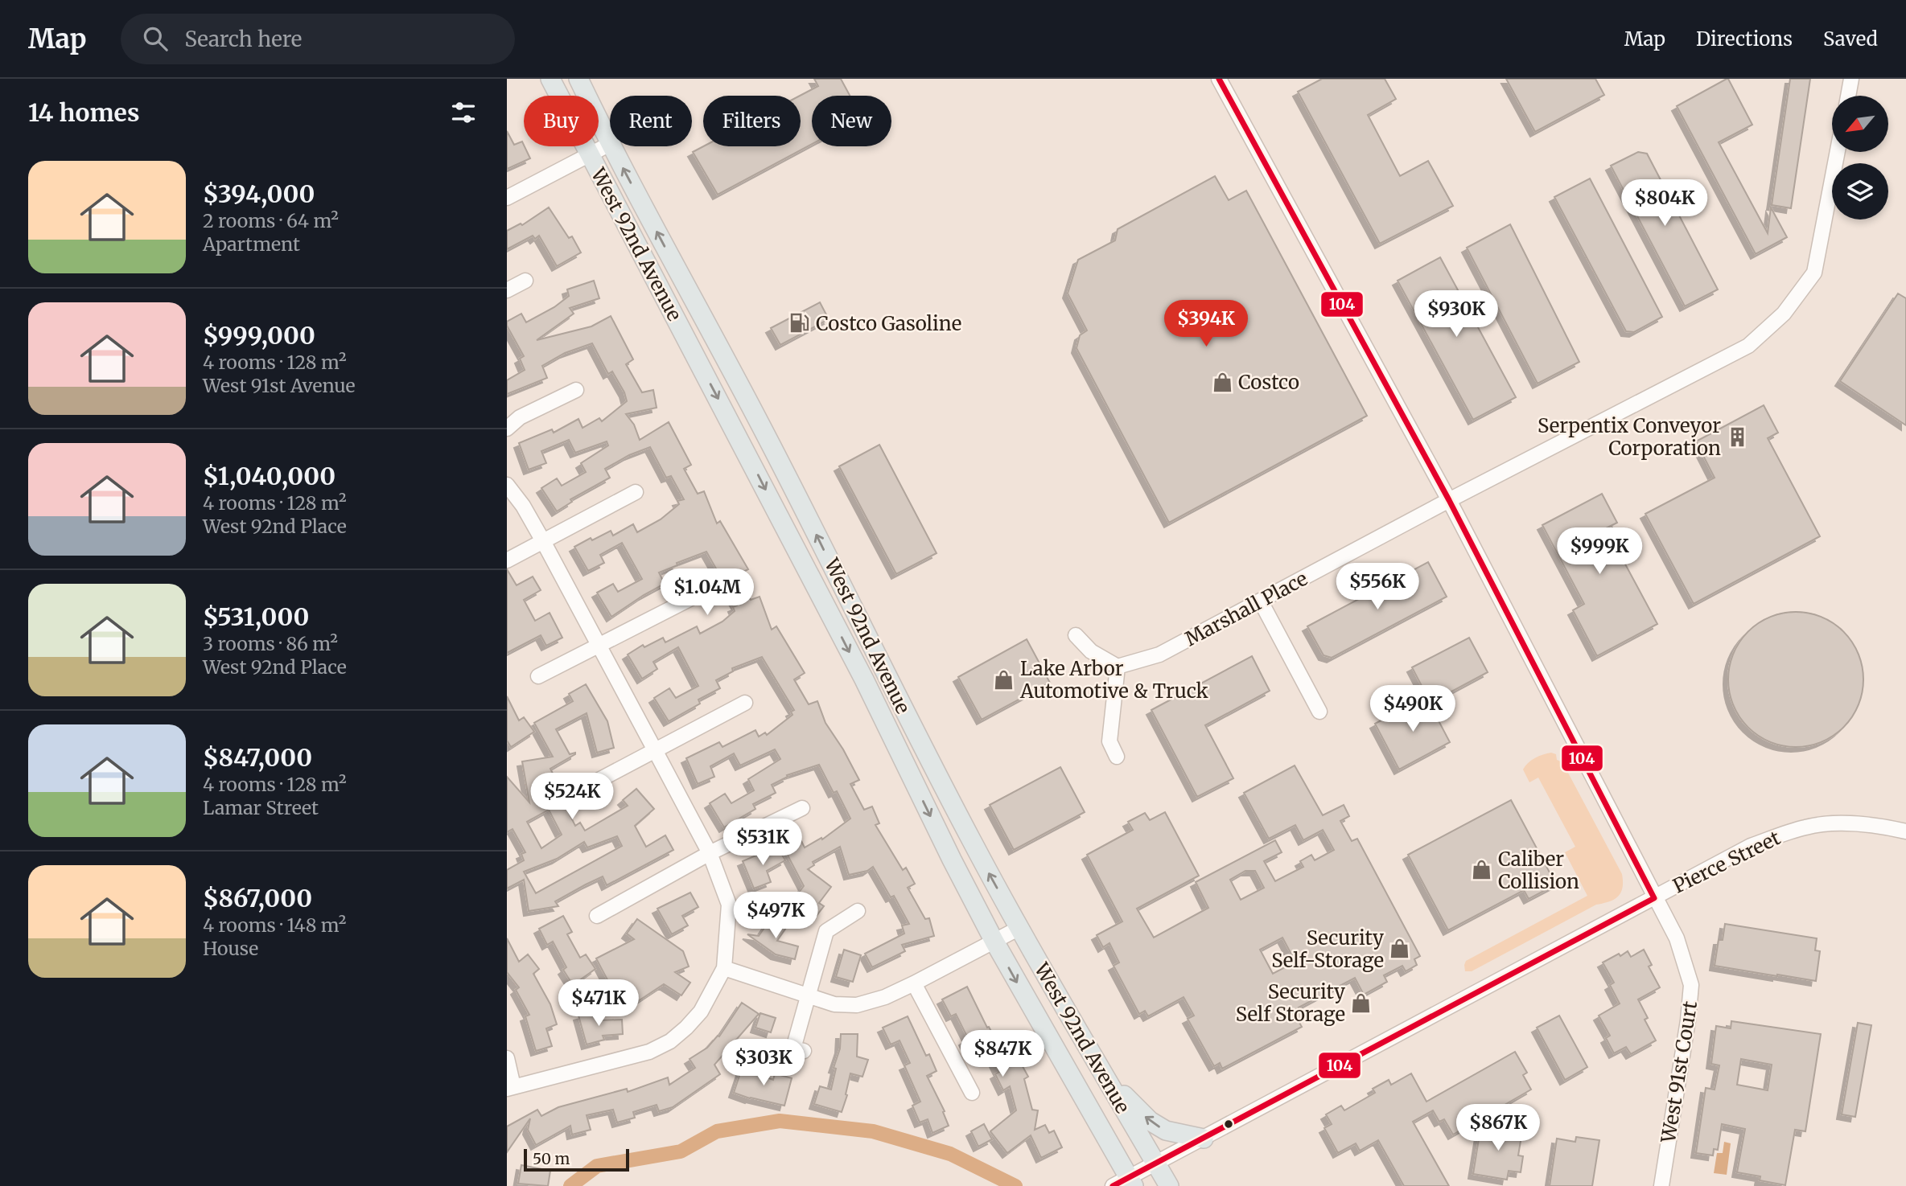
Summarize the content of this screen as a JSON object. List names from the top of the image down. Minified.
{"streets":{"main road":["West 92nd Avenue"],"street":["Marshall Place","Pierce Street","West 91st Court"]},"crossings":[["West 92nd Avenue","Pierce Street"],["Marshall Place","West 91st Court"],["Pierce Street","West 91st Court"]],"places":{"fuel station":["Costco Gasoline"],"shop":["Costco","Lake Arbor Automotive & Truck","Caliber Collision","Security Self-Storage","Security Self Storage"],"building":["Serpentix Conveyor Corporation"]},"lines":["transit line 104"],"scale_bar":"50 m","north":"bottom left","page":{"header":"Map","search":"Search here","nav":["Map","Directions","Saved"],"heading":"14 homes","chip":["Buy","Rent","Filters","New"],"list":[{"name":"$394,000","note":"2 rooms · 64 m² · Apartment"},{"name":"$999,000","note":"4 rooms · 128 m² · West 91st Avenue"},{"name":"$1,040,000","note":"4 rooms · 128 m² · West 92nd Place"},{"name":"$531,000","note":"3 rooms · 86 m² · West 92nd Place"},{"name":"$847,000","note":"4 rooms · 128 m² · Lamar Street"},{"name":"$867,000","note":"4 rooms · 148 m² · House"}],"price":["$804K","$930K","$394K","$999K","$556K","$1.04M","$490K","$524K","$531K","$497K","$471K","$847K","$303K","$867K"],"scale":"50 m"}}
